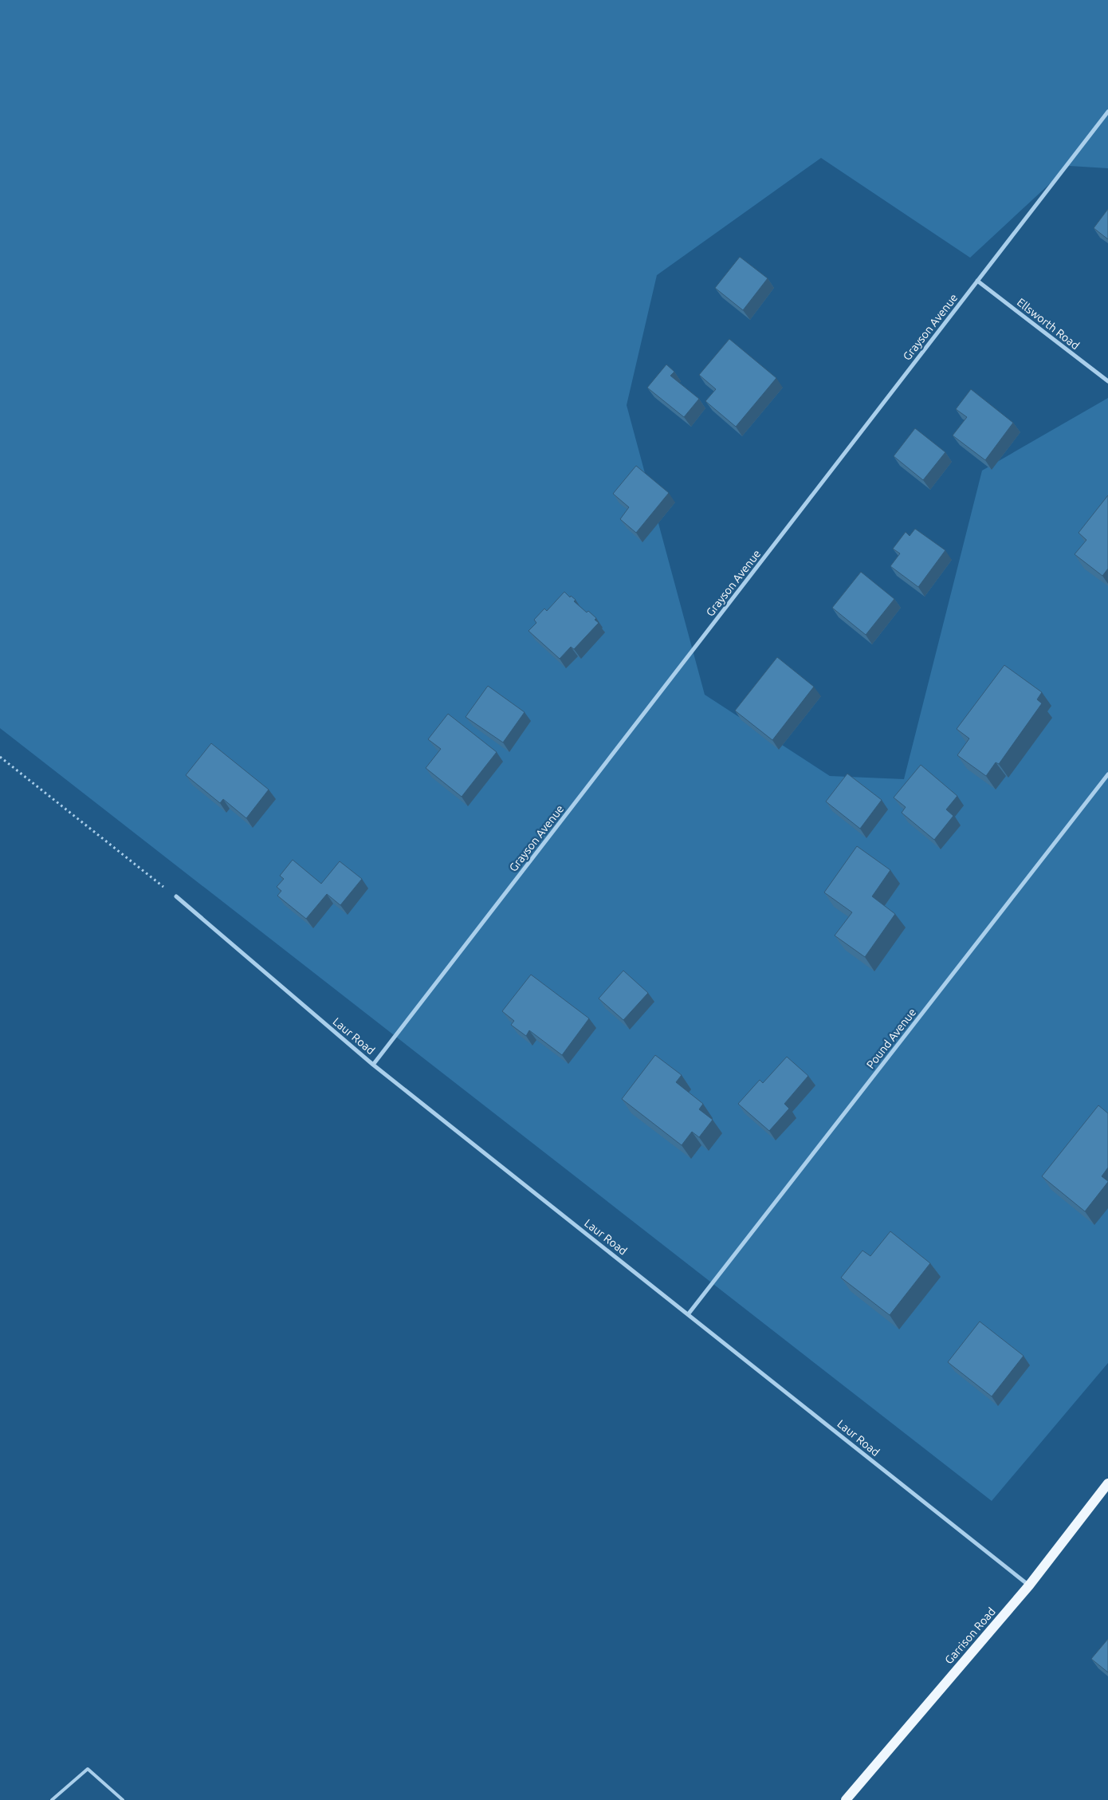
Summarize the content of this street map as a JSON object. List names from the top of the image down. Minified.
{"streets":{"main road":["Garrison Road"],"street":["Ellsworth Road","Grayson Avenue","Laur Road","Pound Avenue"]},"crossings":[["Ellsworth Road","Grayson Avenue"],["Grayson Avenue","Laur Road"],["Laur Road","Pound Avenue"],["Laur Road","Garrison Road"]]}
